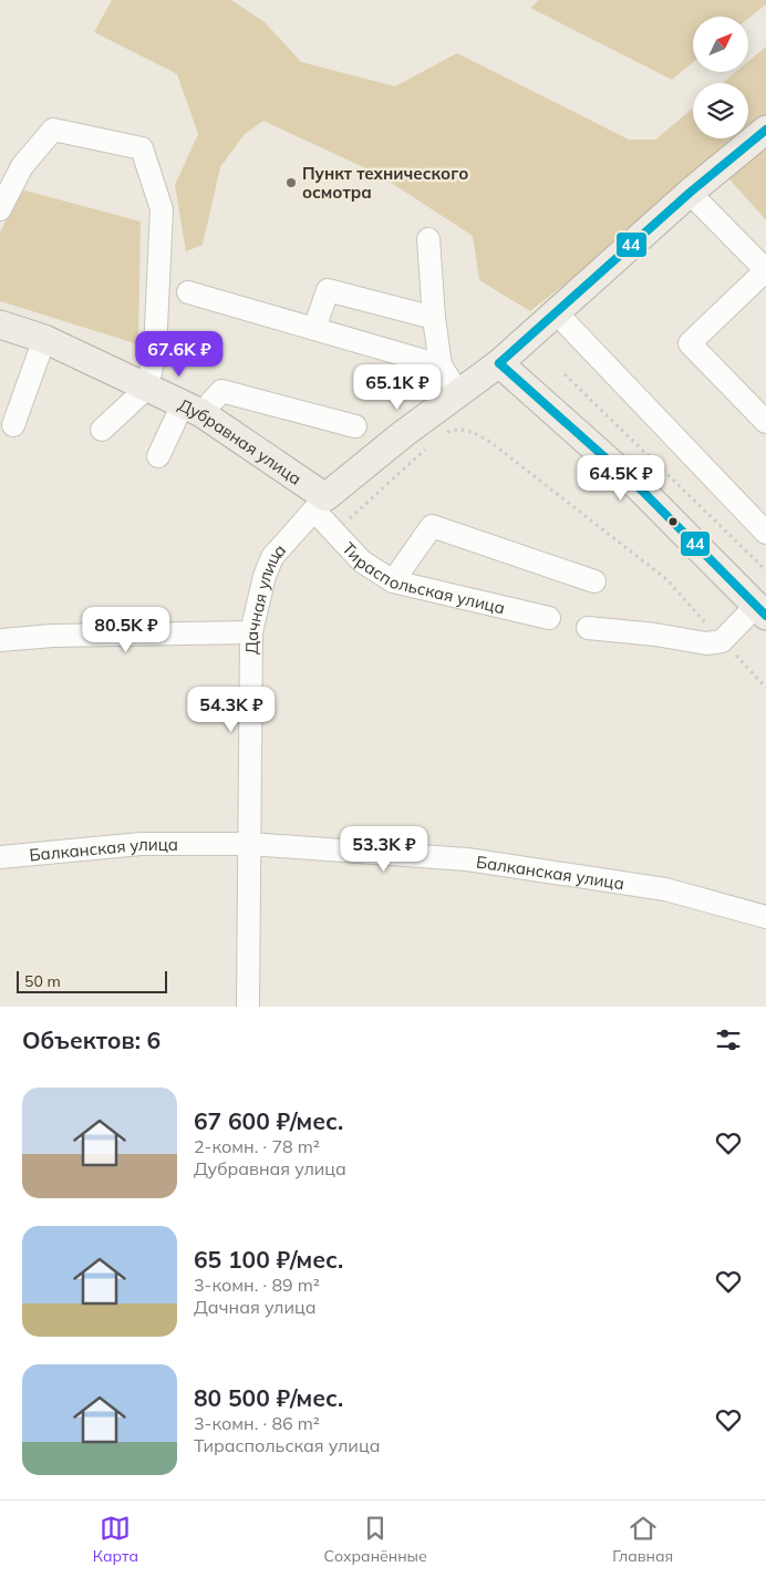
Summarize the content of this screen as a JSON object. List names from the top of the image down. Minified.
{"streets":{"main road":["Дубравная улица","Дачная улица"],"street":["Тираспольская улица","Балканская улица"]},"crossings":[["Дубравная улица","Тираспольская улица"],["Дубравная улица","Дачная улица"],["Тираспольская улица","Дачная улица"],["Дачная улица","Балканская улица"]],"places":["Пункт технического осмотра"],"lines":["transit line 44"],"scale_bar":"50 m","north":"top right","page":{"price":["67.6K ₽","65.1K ₽","64.5K ₽","80.5K ₽","54.3K ₽","53.3K ₽"],"scale":"50 m","heading":"Объектов: 6","list":[{"name":"67 600 ₽/мес.","note":"2-комн. · 78 m² · Дубравная улица"},{"name":"65 100 ₽/мес.","note":"3-комн. · 89 m² · Дачная улица"},{"name":"80 500 ₽/мес.","note":"3-комн. · 86 m² · Тираспольская улица"}],"tabs":["Карта","Сохранённые","Главная"]}}
